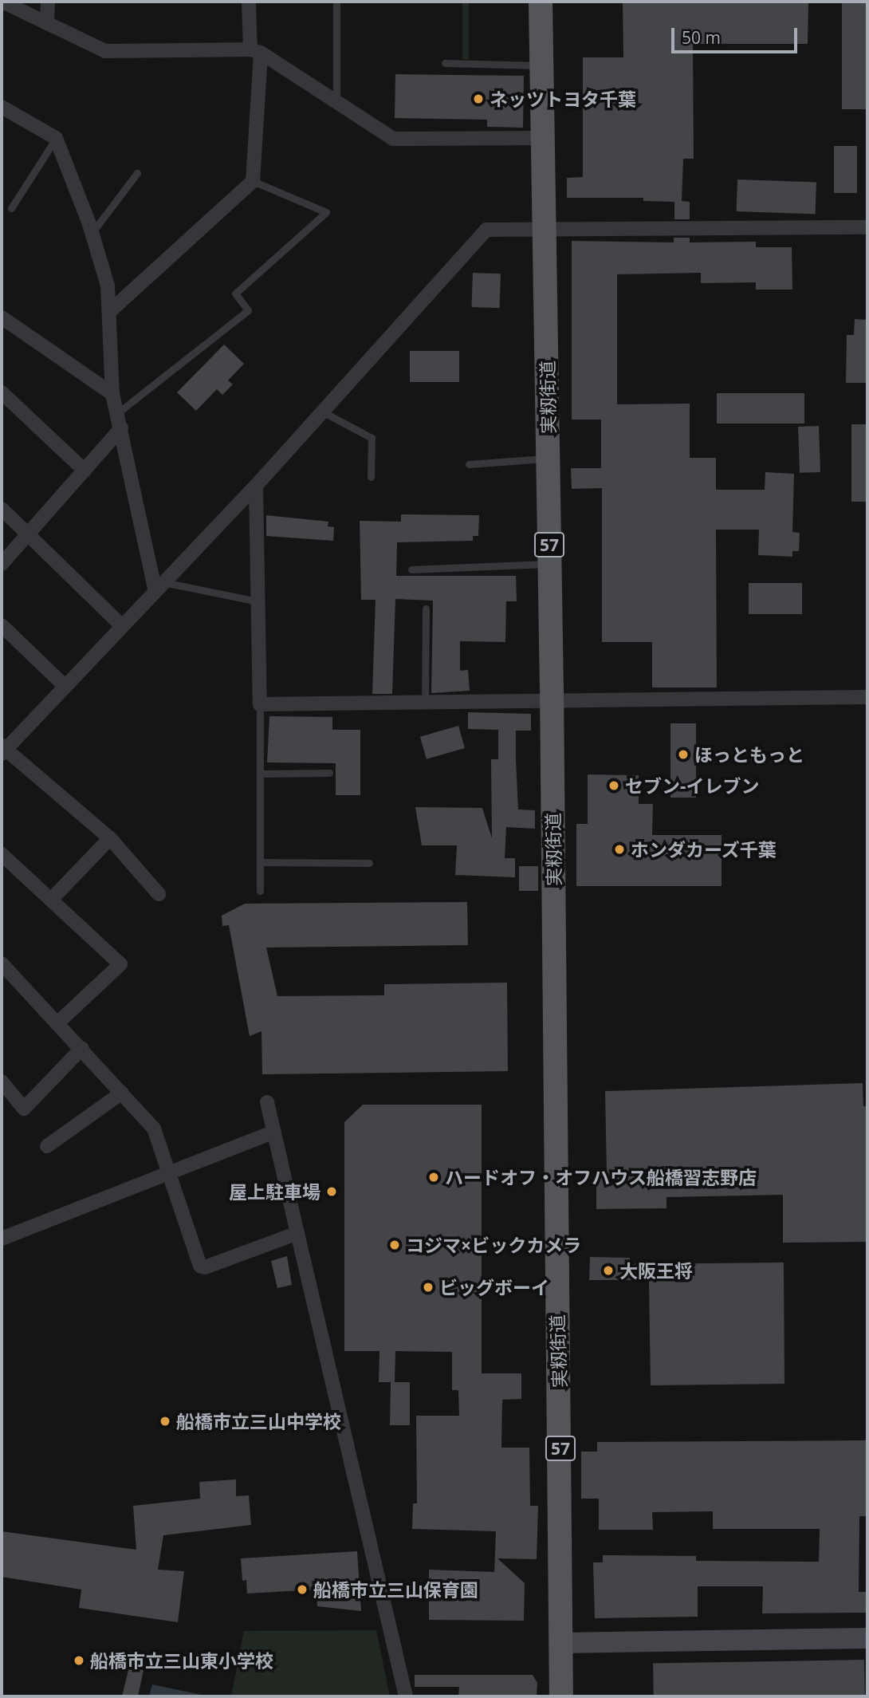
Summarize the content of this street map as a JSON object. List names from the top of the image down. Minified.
{"streets":{"main road":["実籾街道","57"]},"places":["ネッツトヨタ千葉","ほっともっと","セブン-イレブン","ホンダカーズ千葉","ハードオフ・オフハウス船橋習志野店","屋上駐車場","コジマ×ビックカメラ","大阪王将","ビッグボーイ","船橋市立三山中学校","船橋市立三山保育園","船橋市立三山東小学校"],"scale_bar":"50 m"}
